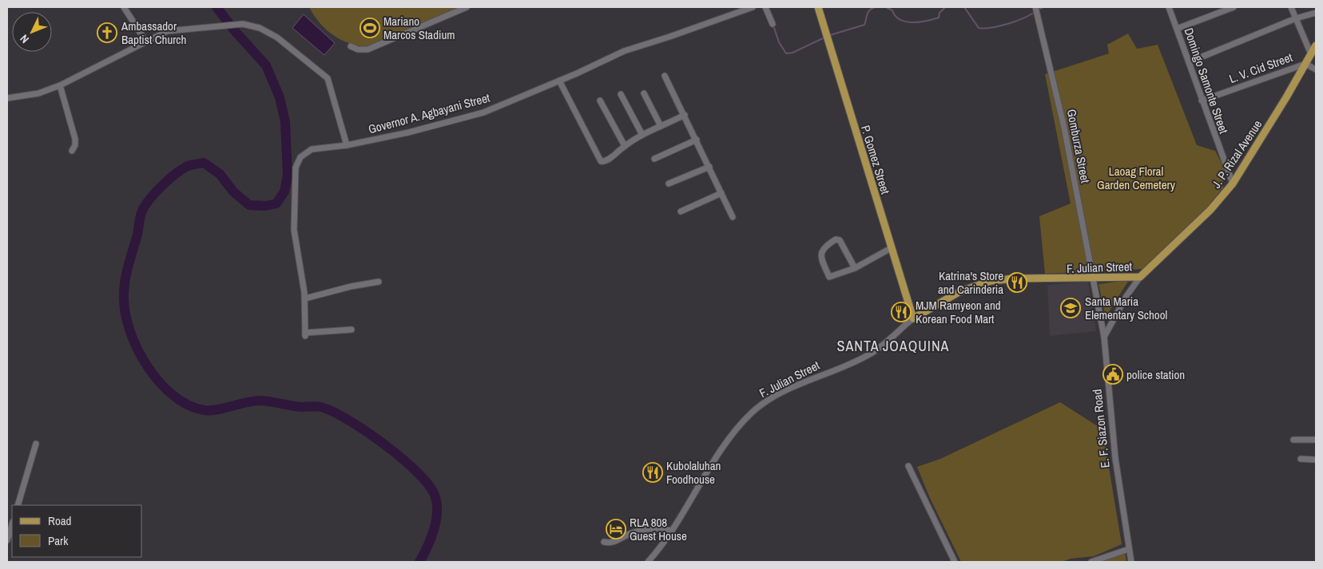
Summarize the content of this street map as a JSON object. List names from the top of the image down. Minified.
{"streets":{"main road":["J. P. Rizal Avenue","P. Gomez Street","F. Julian Street"],"street":["L. V. Cid Street","Domingo Samonte Street","Governor A. Agbayani Street","Gomburza Street","E. F. Siazon Road"]},"crossings":[["L. V. Cid Street","Domingo Samonte Street"],["L. V. Cid Street","J. P. Rizal Avenue"],["Domingo Samonte Street","J. P. Rizal Avenue"],["Gomburza Street","F. Julian Street"],["Gomburza Street","E. F. Siazon Road"],["J. P. Rizal Avenue","F. Julian Street"],["P. Gomez Street","F. Julian Street"]],"districts":["SANTA JOAQUINA"],"parks":["Laoag Floral Garden Cemetery"],"places":{"sports":["Mariano Marcos Stadium"],"church":["Ambassador Baptist Church"],"restaurant":["Katrina's Store and Carinderia","MJM Ramyeon and Korean Food Mart","Kubolaluhan Foodhouse"],"school or university":["Santa Maria Elementary School"],"public building":["police station"],"hotel":["RLA 808 Guest House"]},"legend":["Road","Park"],"north":"bottom left"}
